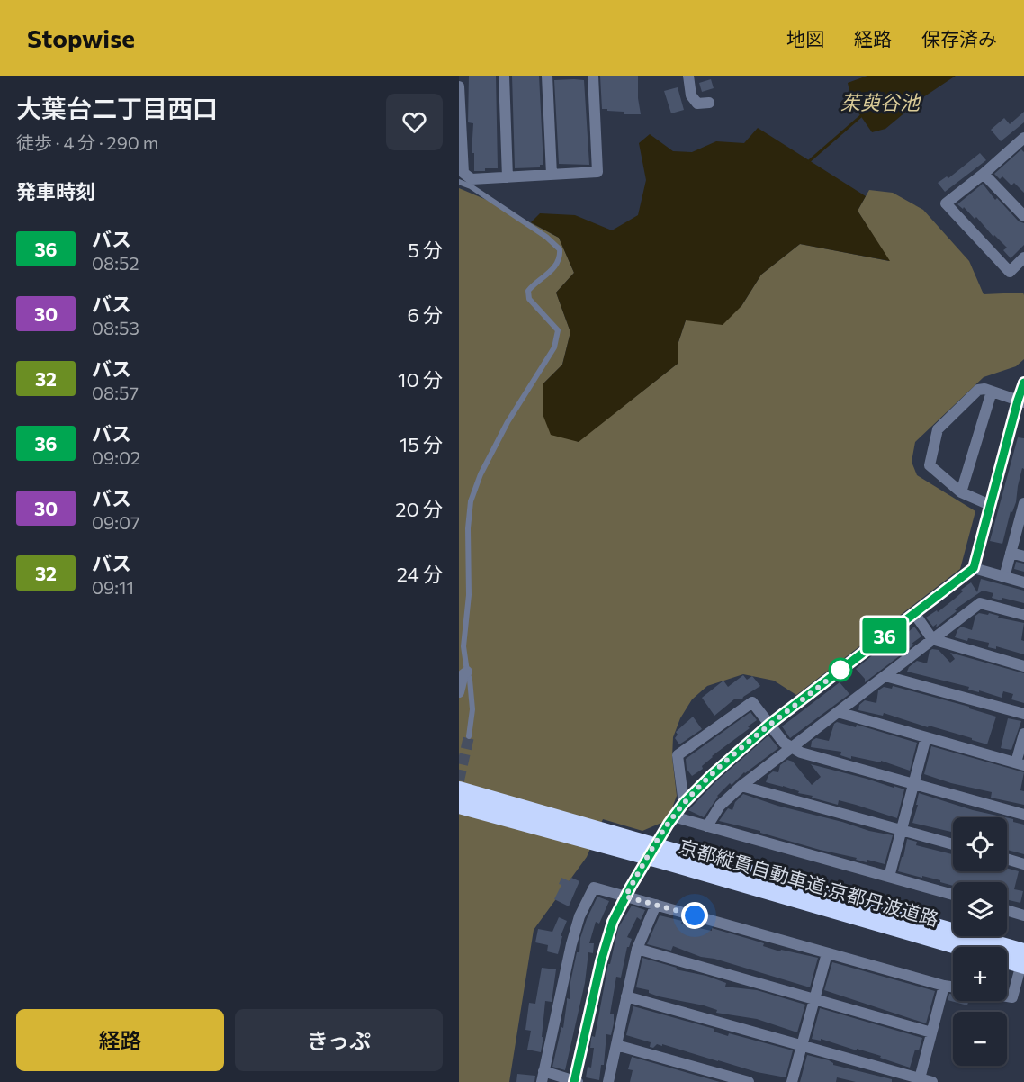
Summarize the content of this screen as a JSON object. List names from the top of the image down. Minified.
{"streets":{"highway":["京都縦貫自動車道;京都丹波道路"]},"water":["茱萸谷池"],"lines":["bus line 36"],"page":{"header":"Stopwise","nav":["地図","経路","保存済み"],"heading":[["大葉台二丁目西口","徒歩 · 4 分 · 290 m"],"発車時刻"],"on_map":"36","list":[{"mark":"36","name":"バス","note":"08:52","value":"5 分"},{"mark":"30","name":"バス","note":"08:53","value":"6 分"},{"mark":"32","name":"バス","note":"08:57","value":"10 分"},{"mark":"36","name":"バス","note":"09:02","value":"15 分"},{"mark":"30","name":"バス","note":"09:07","value":"20 分"},{"mark":"32","name":"バス","note":"09:11","value":"24 分"}],"map_buttons":["+","−"],"buttons":["経路","きっぷ"]}}
